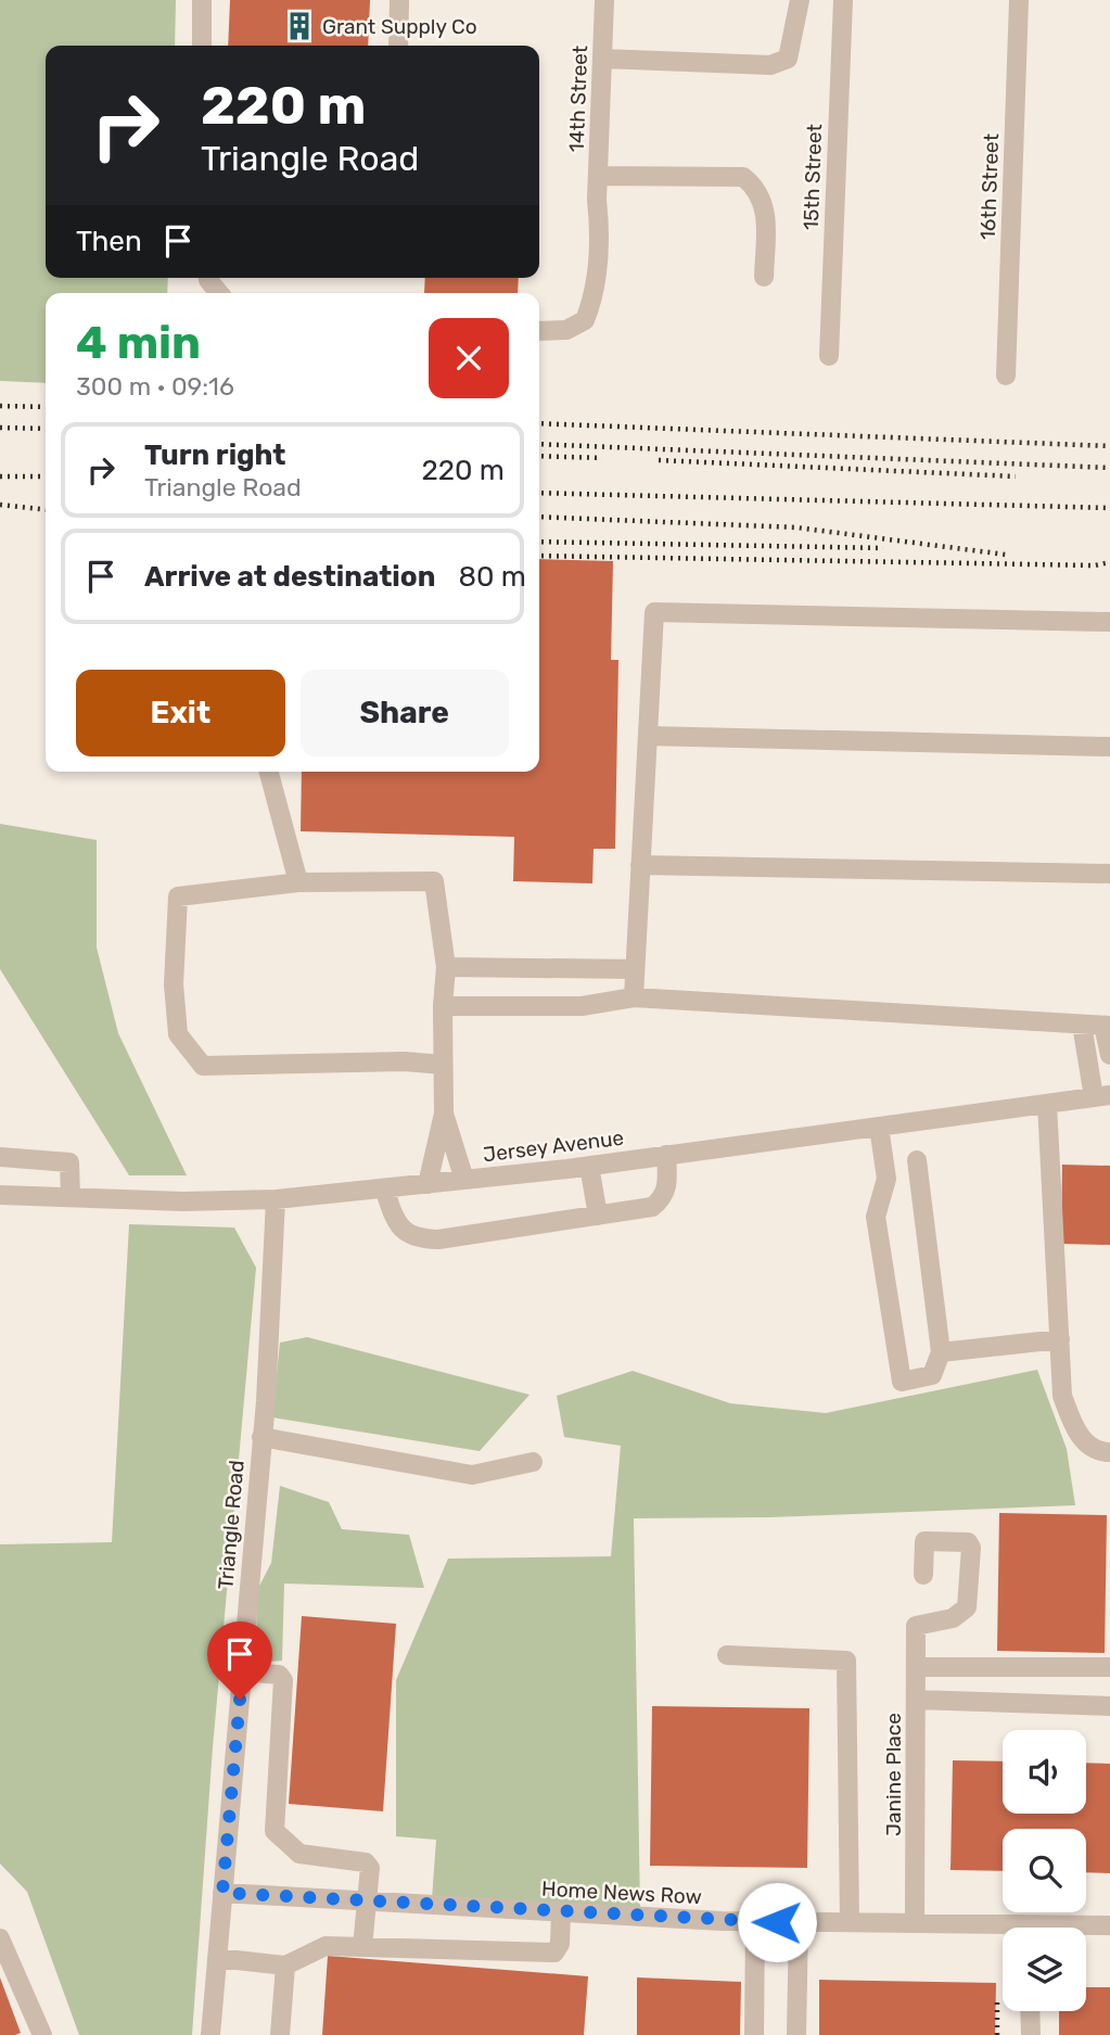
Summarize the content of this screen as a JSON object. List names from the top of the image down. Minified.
{"streets":{"street":["14th Street","15th Street","16th Street","Jersey Avenue","Triangle Road","Janine Place","Home News Row"]},"crossings":[["Jersey Avenue","Triangle Road"],["Triangle Road","Home News Row"],["Janine Place","Home News Row"]],"places":{"building":["Grant Supply Co"]},"page":{"turn":["220 m","Triangle Road"],"then":"Then","heading":["4 min","300 m · 09:16"],"list":[{"name":"Turn right","note":"Triangle Road","value":"220 m"},{"name":"Arrive at destination","value":"80 m"}],"buttons":["Exit","Share"]}}
